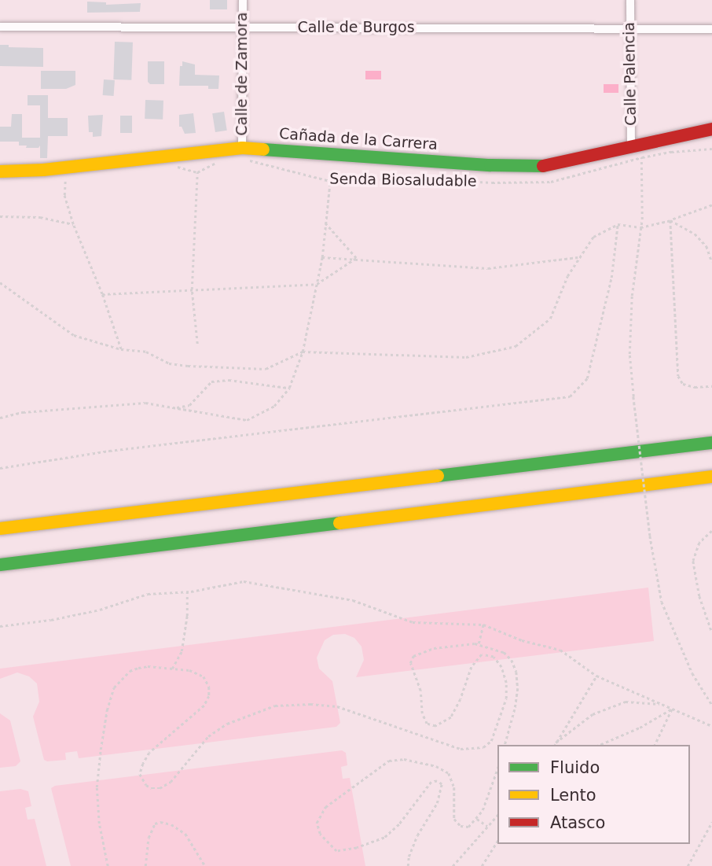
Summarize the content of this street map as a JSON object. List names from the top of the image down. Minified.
{"streets":{"main road":["Cañada de la Carrera"],"street":["Calle de Burgos","Calle de Zamora","Calle Palencia"],"path":["Senda Biosaludable"]},"crossings":[["Calle de Burgos","Calle de Zamora"],["Calle de Burgos","Calle Palencia"],["Calle de Zamora","Cañada de la Carrera"],["Calle Palencia","Cañada de la Carrera"]],"legend":["Fluido","Lento","Atasco"]}
